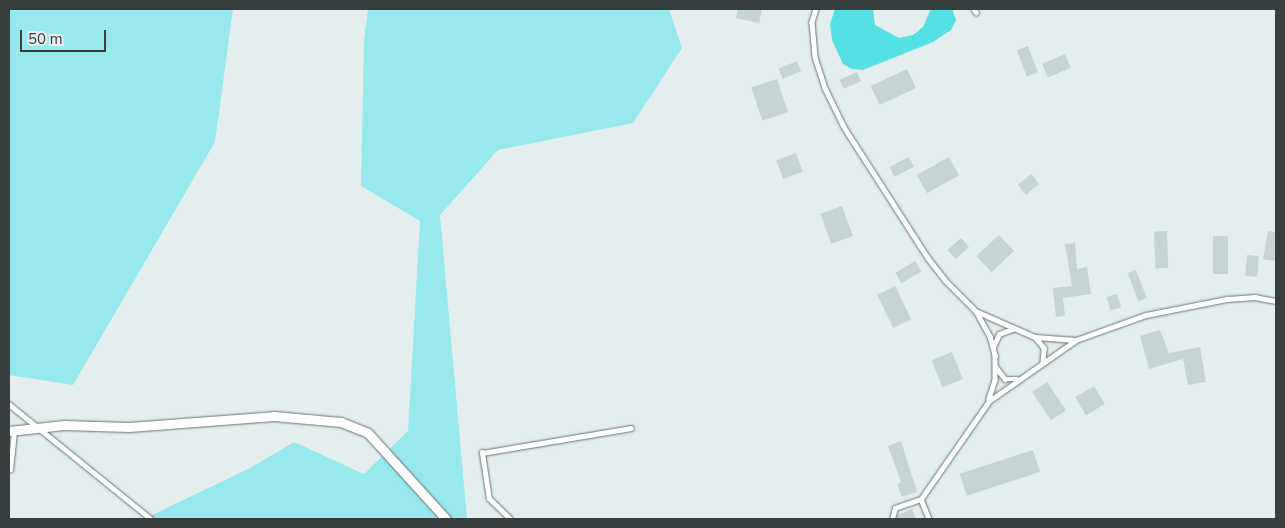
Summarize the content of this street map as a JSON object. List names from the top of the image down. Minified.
{"scale_bar":"50 m"}
